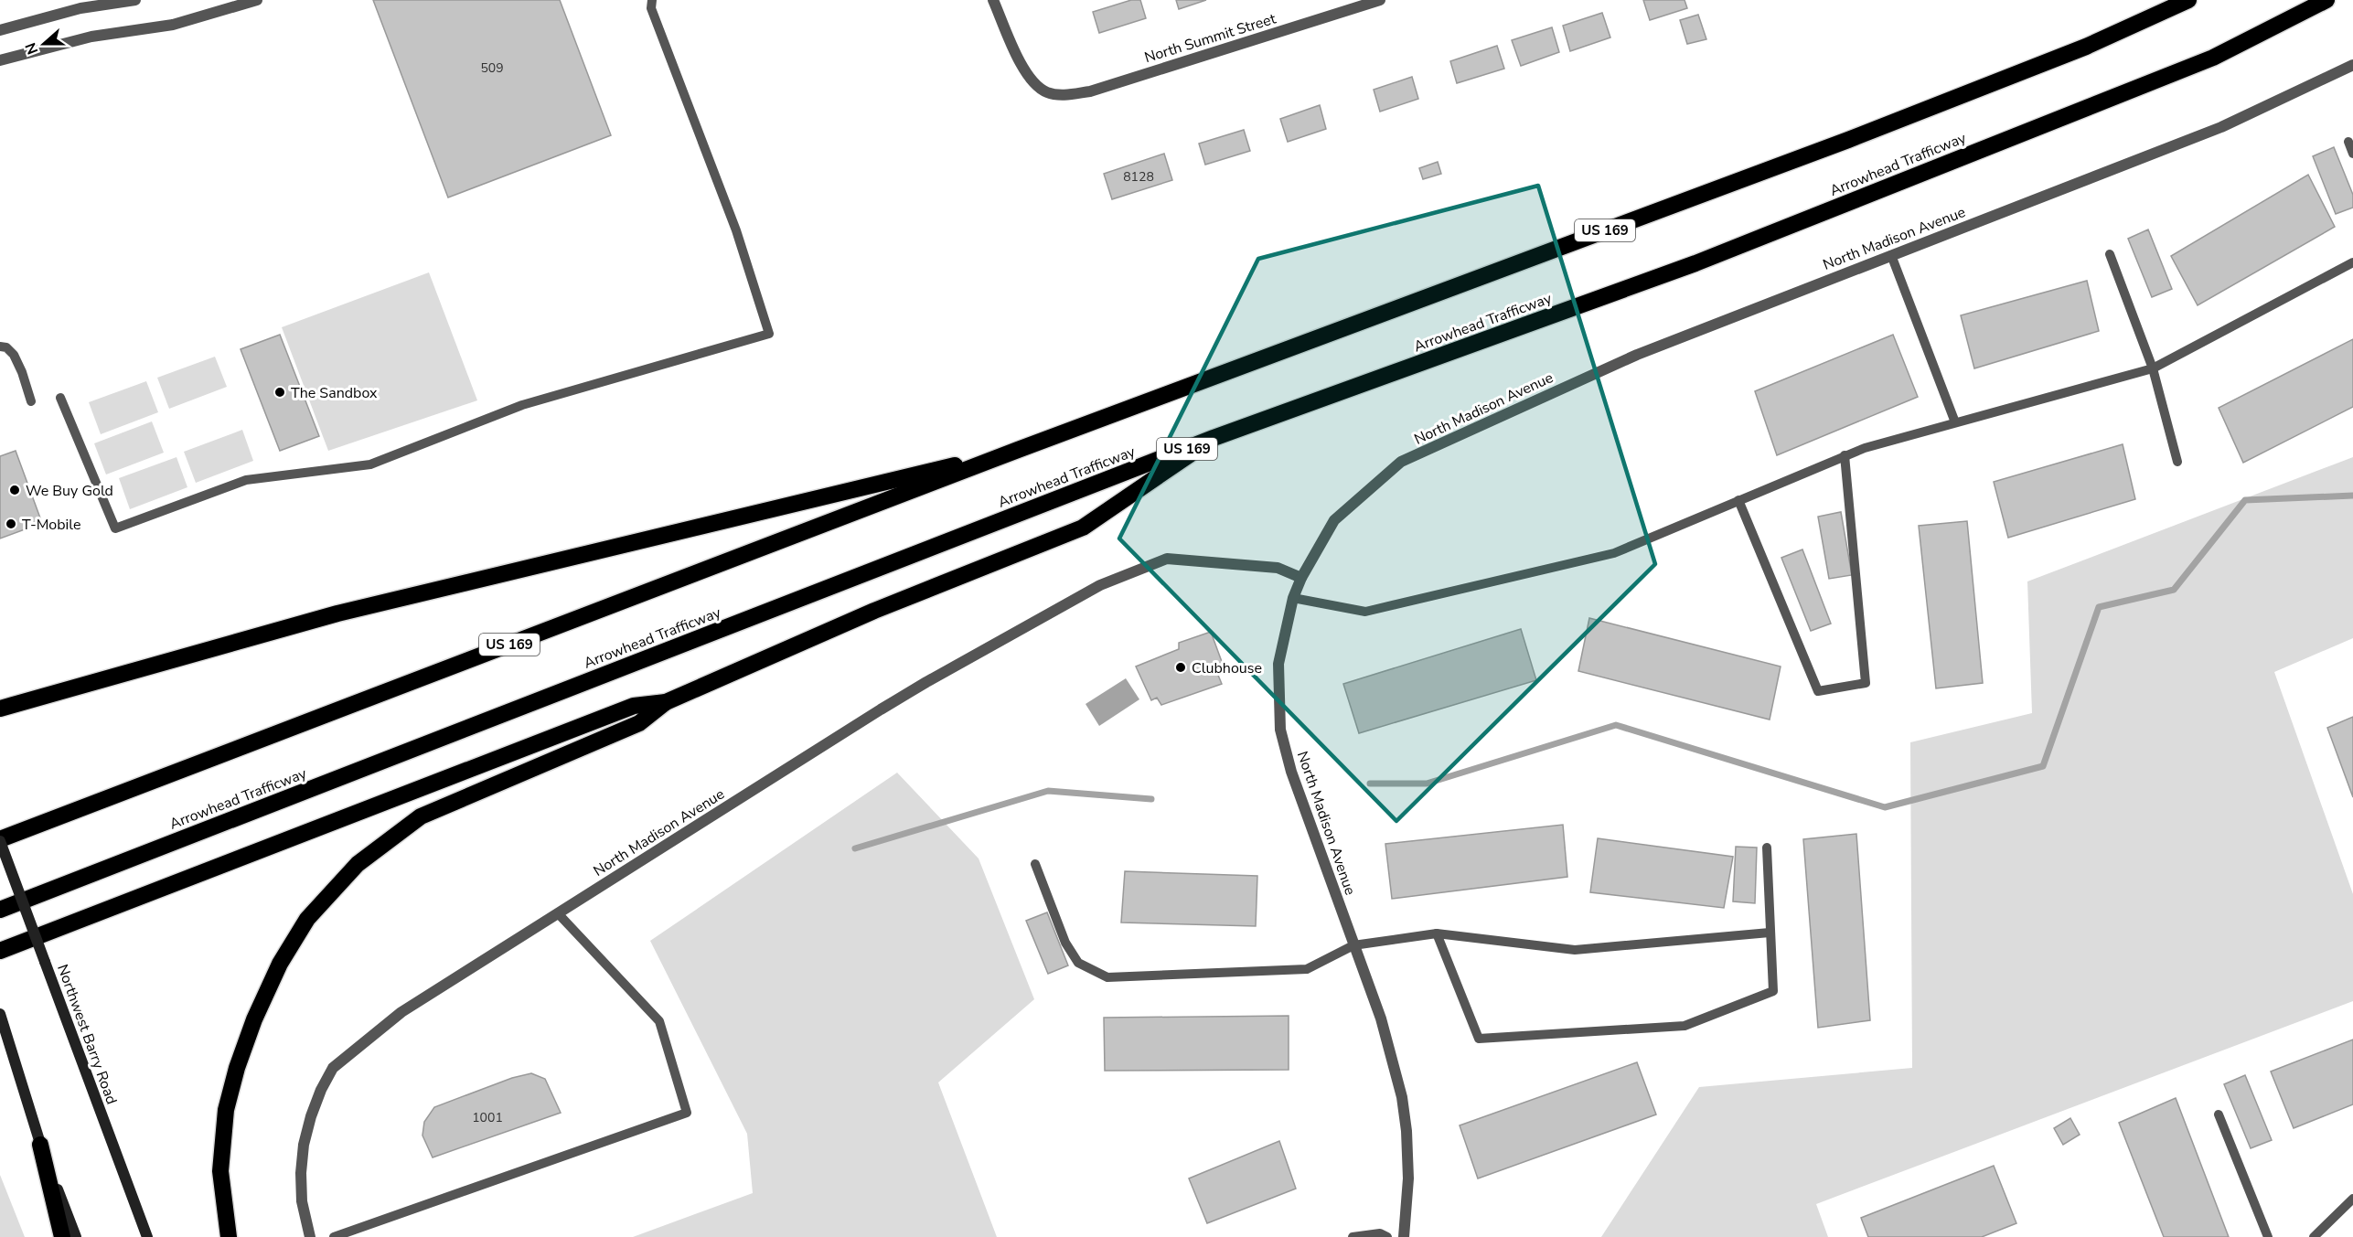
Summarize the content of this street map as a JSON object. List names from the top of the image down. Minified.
{"streets":{"highway":["Arrowhead Trafficway","US 169"],"main road":["Northwest Barry Road"],"street":["North Summit Street","North Madison Avenue"]},"crossings":[["US 169","Northwest Barry Road"]],"places":["The Sandbox","We Buy Gold","T-Mobile","Clubhouse"],"house_numbers":["509","8128","1001"],"north":"left"}
